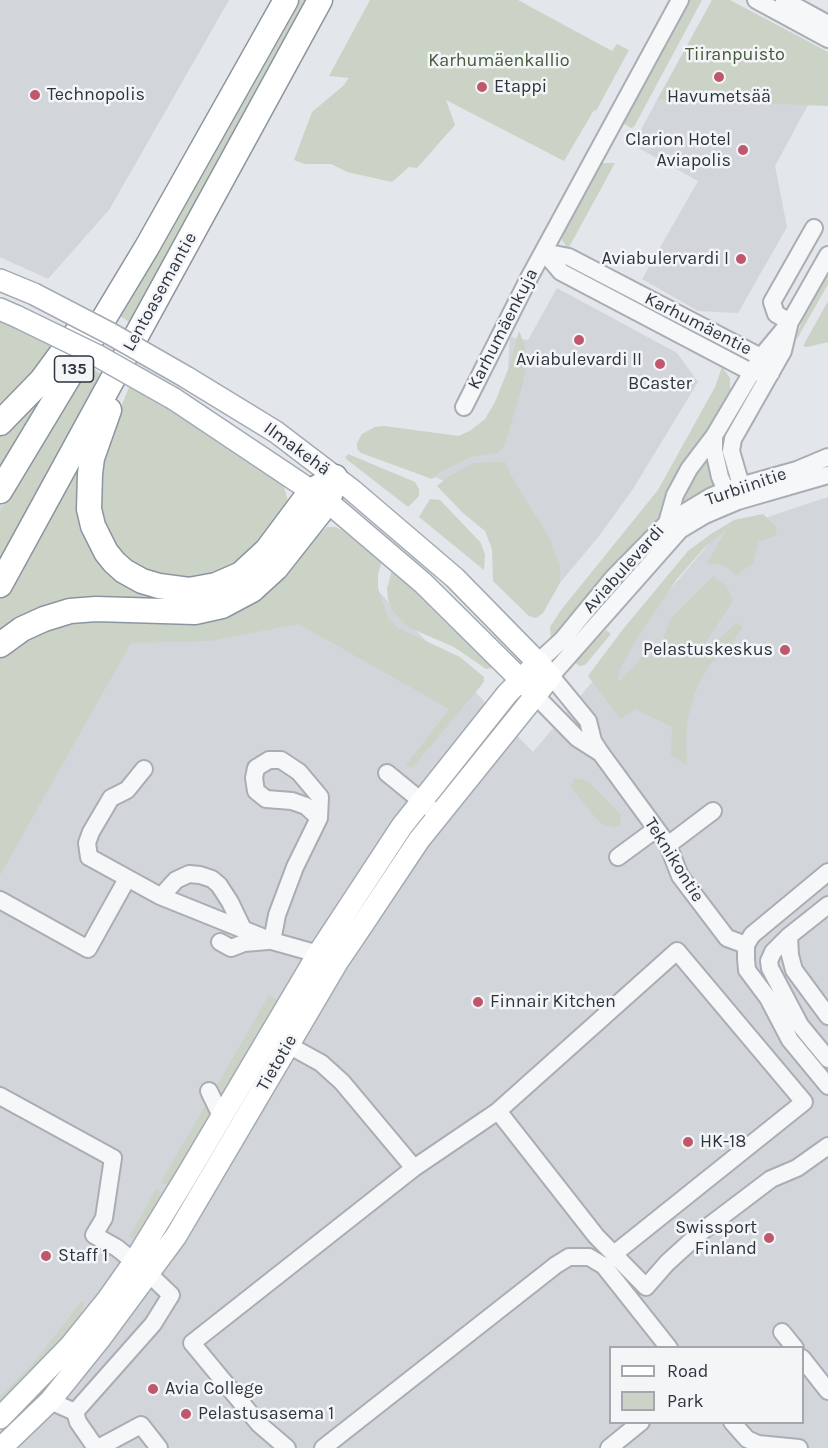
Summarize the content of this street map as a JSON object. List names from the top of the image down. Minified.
{"streets":{"highway":["Lentoasemantie","135"],"main road":["Ilmakehä","Tietotie"],"street":["Karhumäentie","Karhumäenkuja","Turbiinitie","Aviabulevardi","Teknikontie"]},"crossings":[["Karhumäentie","Karhumäenkuja"],["Karhumäentie","Aviabulevardi"],["Ilmakehä","Aviabulevardi"],["Ilmakehä","Teknikontie"],["Ilmakehä","Tietotie"],["Turbiinitie","Aviabulevardi"],["Aviabulevardi","Teknikontie"],["Aviabulevardi","Tietotie"],["Teknikontie","Tietotie"]],"parks":["Tiiranpuisto","Karhumäenkallio"],"places":["Havumetsää","Etappi","Technopolis","Clarion Hotel Aviapolis","Aviabulervardi I","Aviabulevardi II","BCaster","Pelastuskeskus","Finnair Kitchen","HK-18","Swissport Finland","Staff 1","Avia College","Pelastusasema 1"],"legend":["Road","Park"]}
